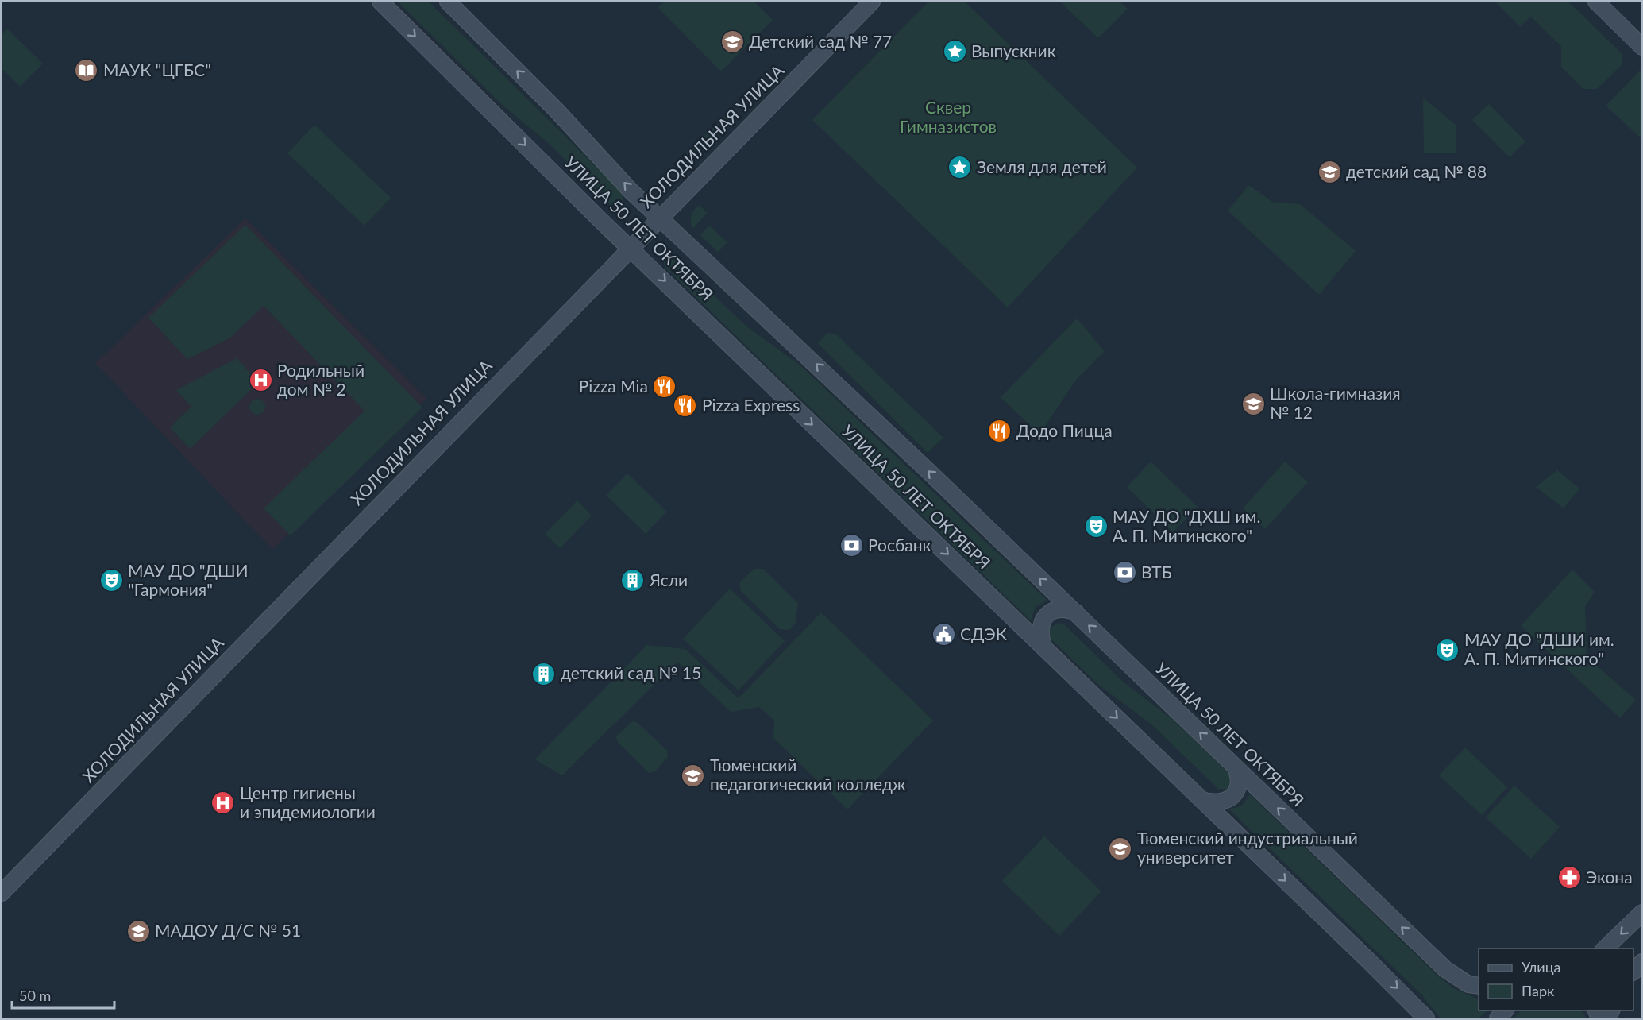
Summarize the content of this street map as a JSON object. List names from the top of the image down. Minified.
{"streets":{"main road":["ХОЛОДИЛЬНАЯ УЛИЦА","УЛИЦА 50 ЛЕТ ОКТЯБРЯ"]},"crossings":[["ХОЛОДИЛЬНАЯ УЛИЦА","УЛИЦА 50 ЛЕТ ОКТЯБРЯ"]],"parks":["Сквер Гимназистов"],"places":{"school or university":["Детский сад № 77","детский сад № 88","Школа-гимназия № 12","Тюменский педагогический колледж","Тюменский индустриальный университет","МАДОУ Д/С № 51"],"place":["Выпускник","Земля для детей"],"library":["МАУК \"ЦГБС\""],"hospital":["Родильный дом № 2","Центр гигиены и эпидемиологии"],"restaurant":["Pizza Mia","Pizza Express","Додо Пицца"],"theatre":["МАУ ДО \"ДХШ им. А. П. Митинского\"","МАУ ДО \"ДШИ \"Гармония\"","МАУ ДО \"ДШИ им. А. П. Митинского\""],"bank":["Росбанк","ВТБ"],"building":["Ясли","детский сад № 15"],"public building":["СДЭК"],"pharmacy":["Экона"]},"legend":["Улица","Парк"],"scale_bar":"50 m"}
